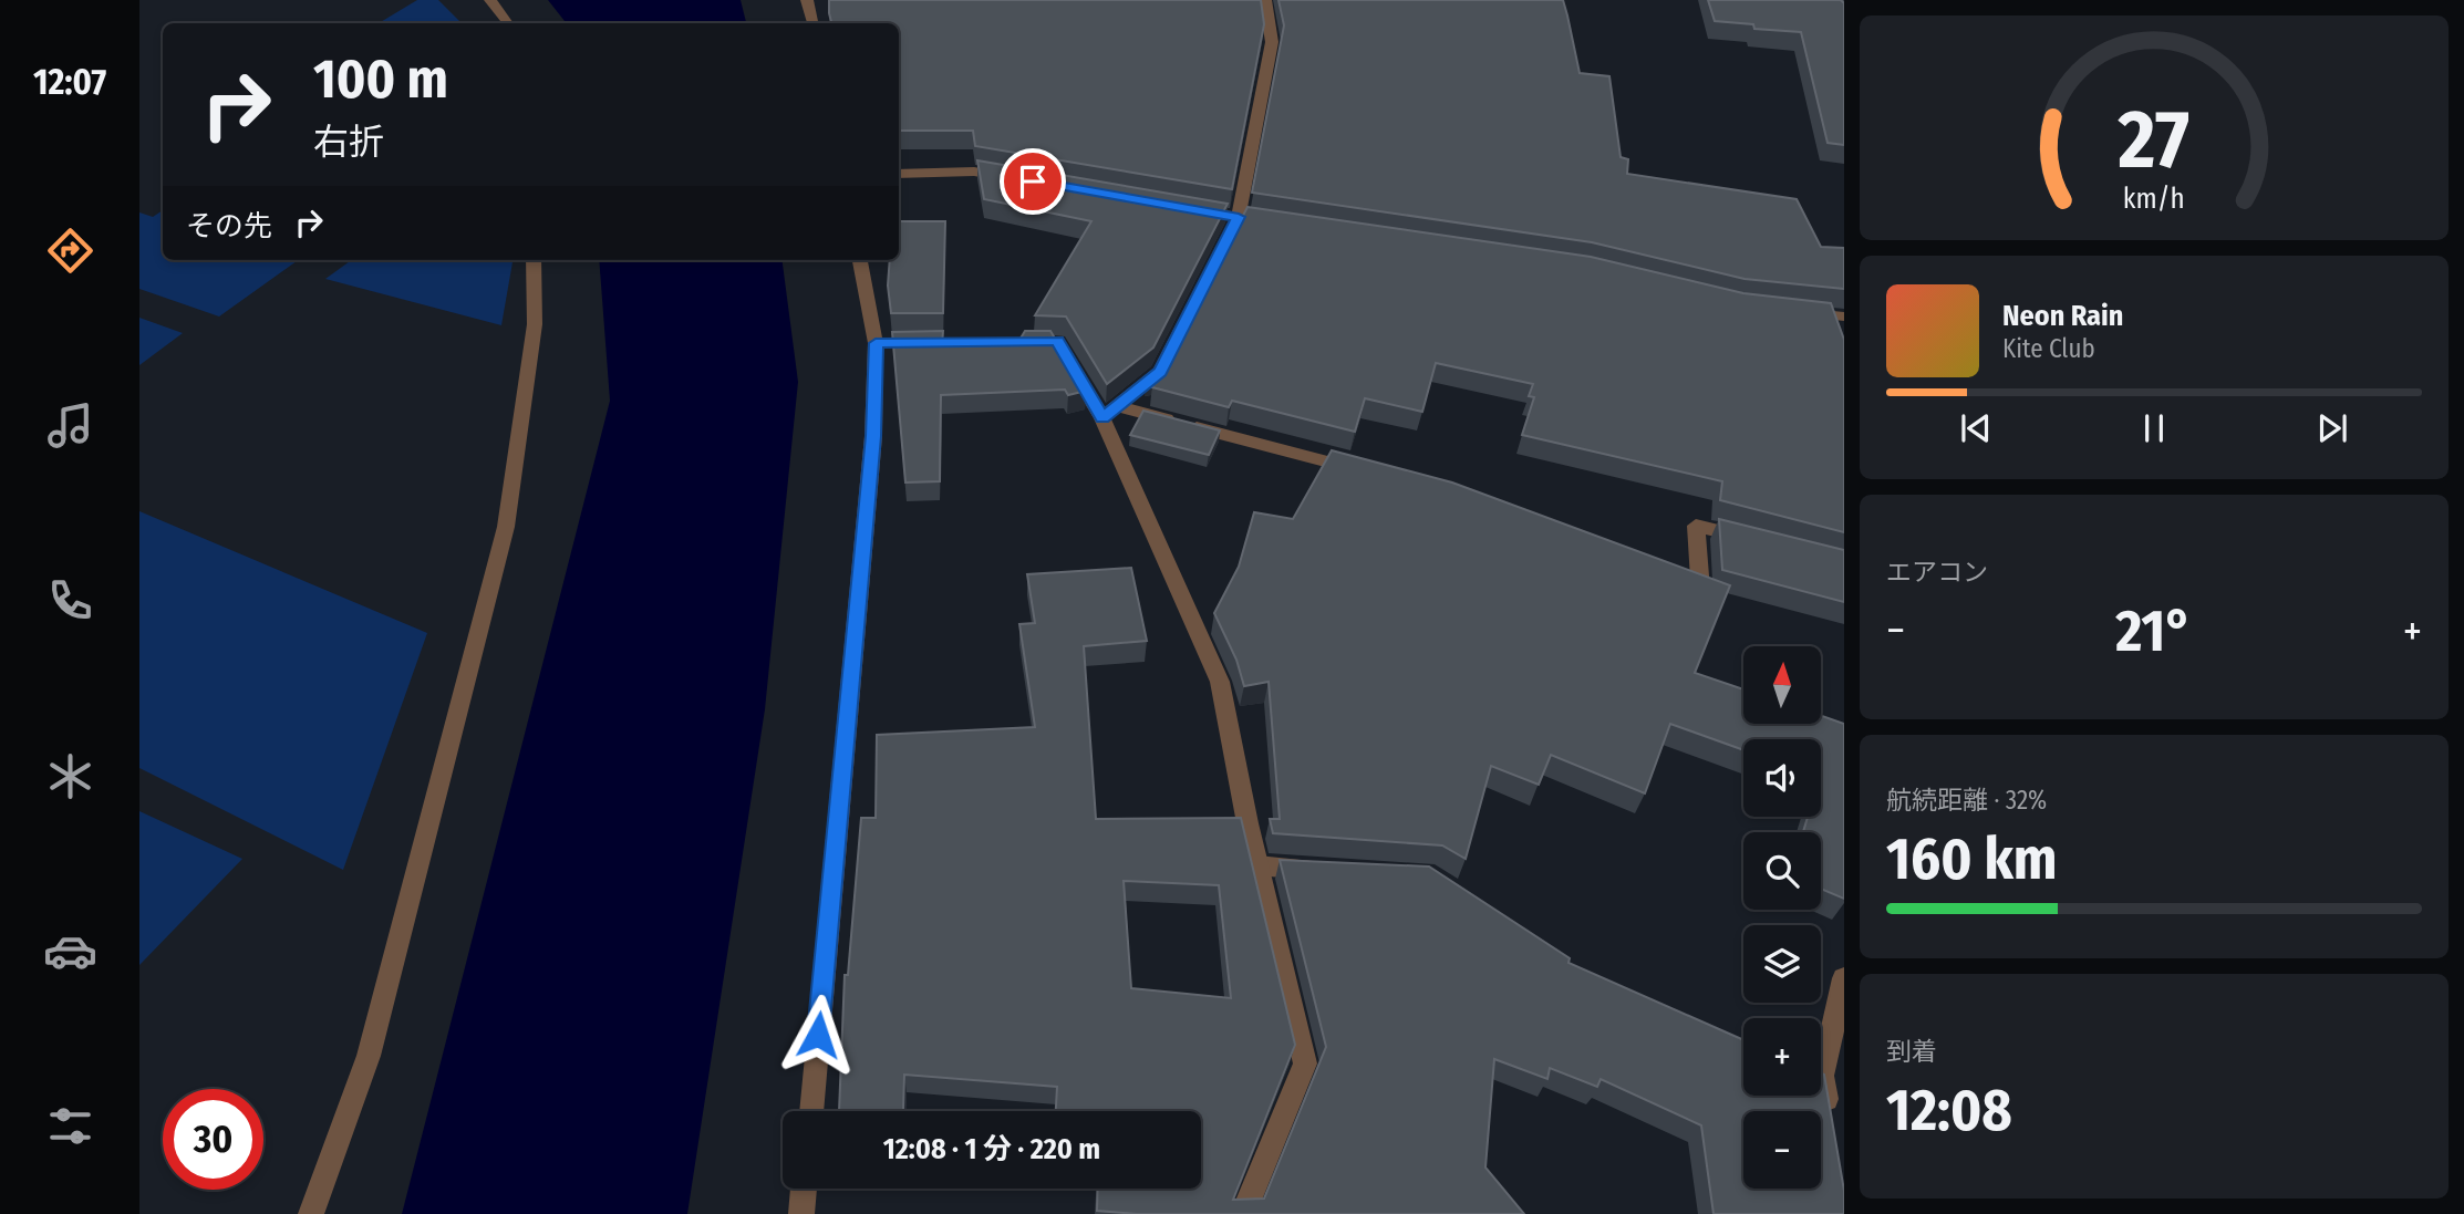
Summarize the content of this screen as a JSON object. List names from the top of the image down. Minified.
{"north":"top","page":{"tabs":"12:07","turn":["100 m","右折"],"then":"その先","song":["Neon Rain","Kite Club"],"tile":["エアコン",["航続距離 · 32%","160 km"],["到着","12:08"]],"heat":["−","21°","+"],"map_buttons":["+","−"],"limit":"30","trip":"12:08 · 1 分 · 220 m","gauge":["27","km/h"]}}
